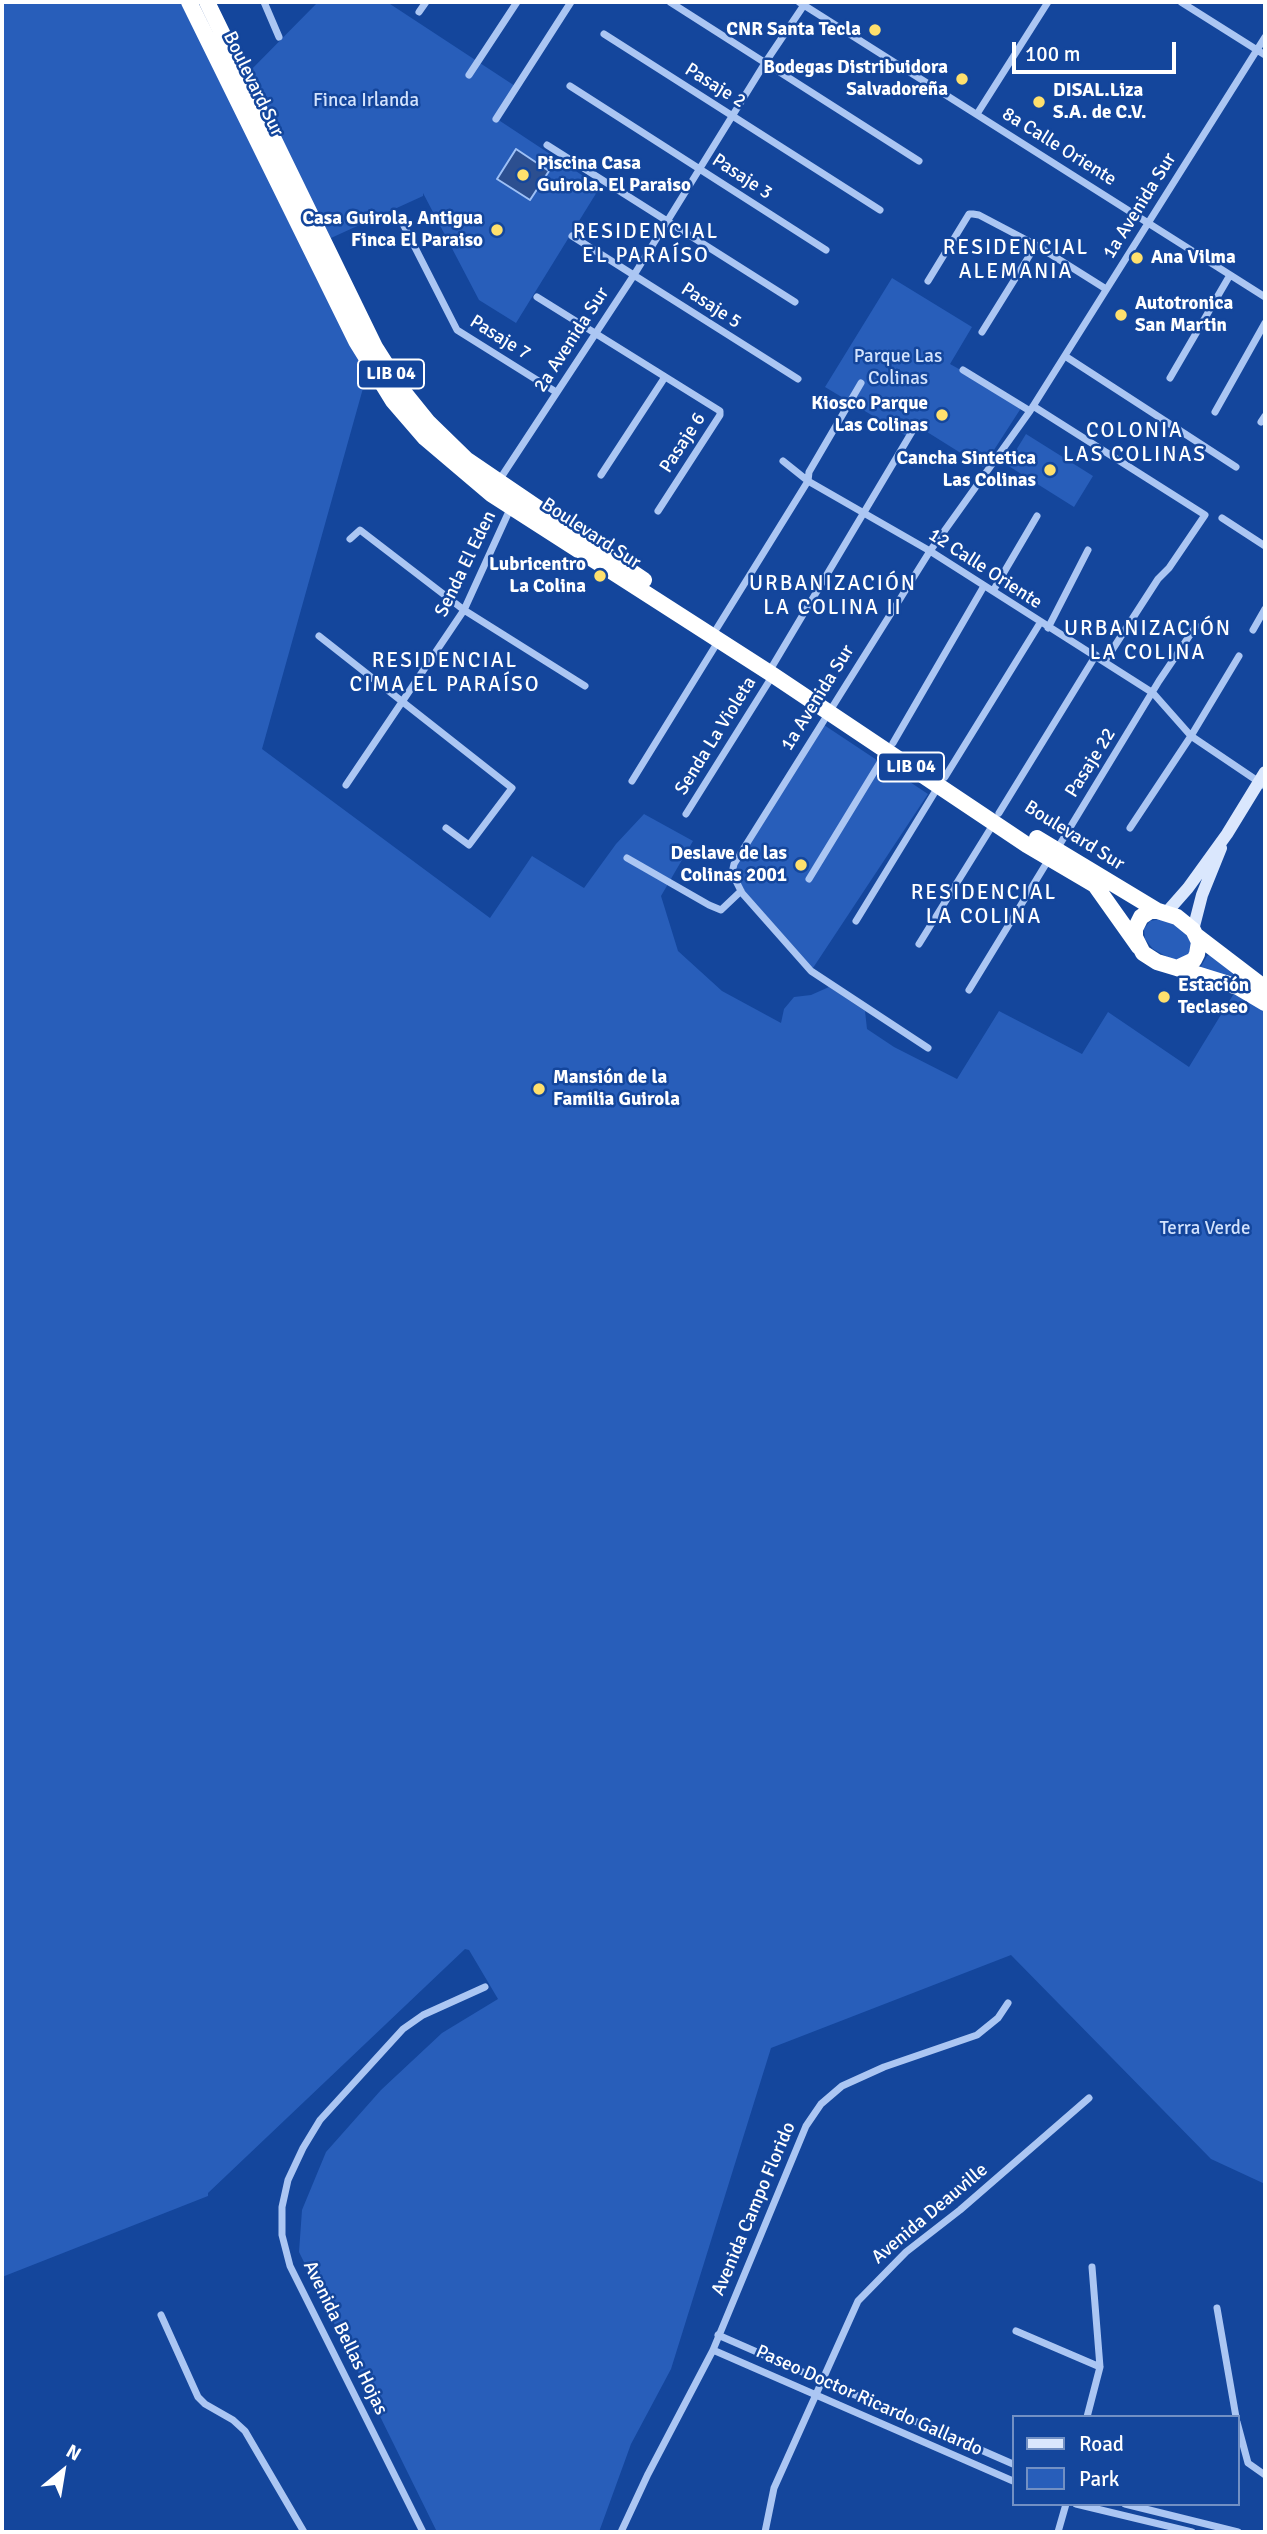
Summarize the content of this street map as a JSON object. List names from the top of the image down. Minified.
{"streets":{"highway":["Boulevard Sur","LIB 04"],"street":["Pasaje 2","8a Calle Oriente","Pasaje 3","1a Avenida Sur","Pasaje 5","Pasaje 7","2a Avenida Sur","Pasaje 6","Senda El Eden","12 Calle Oriente","Senda La Violeta","Pasaje 22","Avenida Campo Florido","Avenida Deauville","Avenida Bellas Hojas","Paseo Doctor Ricardo Gallardo"]},"crossings":[["Boulevard Sur","1a Avenida Sur"],["Boulevard Sur","2a Avenida Sur"],["Boulevard Sur","LIB 04"],["Boulevard Sur","Senda El Eden"],["Boulevard Sur","Senda La Violeta"],["Boulevard Sur","Pasaje 22"],["Pasaje 2","2a Avenida Sur"],["8a Calle Oriente","1a Avenida Sur"],["8a Calle Oriente","2a Avenida Sur"],["Pasaje 3","2a Avenida Sur"],["1a Avenida Sur","12 Calle Oriente"],["Pasaje 5","2a Avenida Sur"],["Pasaje 7","2a Avenida Sur"],["2a Avenida Sur","Pasaje 6"],["12 Calle Oriente","Senda La Violeta"],["12 Calle Oriente","Pasaje 22"],["Avenida Campo Florido","Paseo Doctor Ricardo Gallardo"],["Avenida Deauville","Paseo Doctor Ricardo Gallardo"]],"districts":["RESIDENCIAL EL PARAÍSO","RESIDENCIAL ALEMANIA","COLONIA LAS COLINAS","URBANIZACIÓN LA COLINA II","URBANIZACIÓN LA COLINA","RESIDENCIAL CIMA EL PARAÍSO","RESIDENCIAL LA COLINA"],"parks":["Finca Irlanda","Parque Las Colinas","Terra Verde"],"places":["CNR Santa Tecla","Bodegas Distribuidora Salvadoreña","DISAL.Liza S.A. de C.V.","Piscina Casa Guirola. El Paraiso","Casa Guirola, Antigua Finca El Paraiso","Ana Vilma","Autotronica San Martin","Kiosco Parque Las Colinas","Cancha Sintetica Las Colinas","Lubricentro La Colina","Deslave de las Colinas 2001","Estación Teclaseo","Mansión de la Familia Guirola"],"legend":["Road","Park"],"scale_bar":"100 m","north":"top right"}
